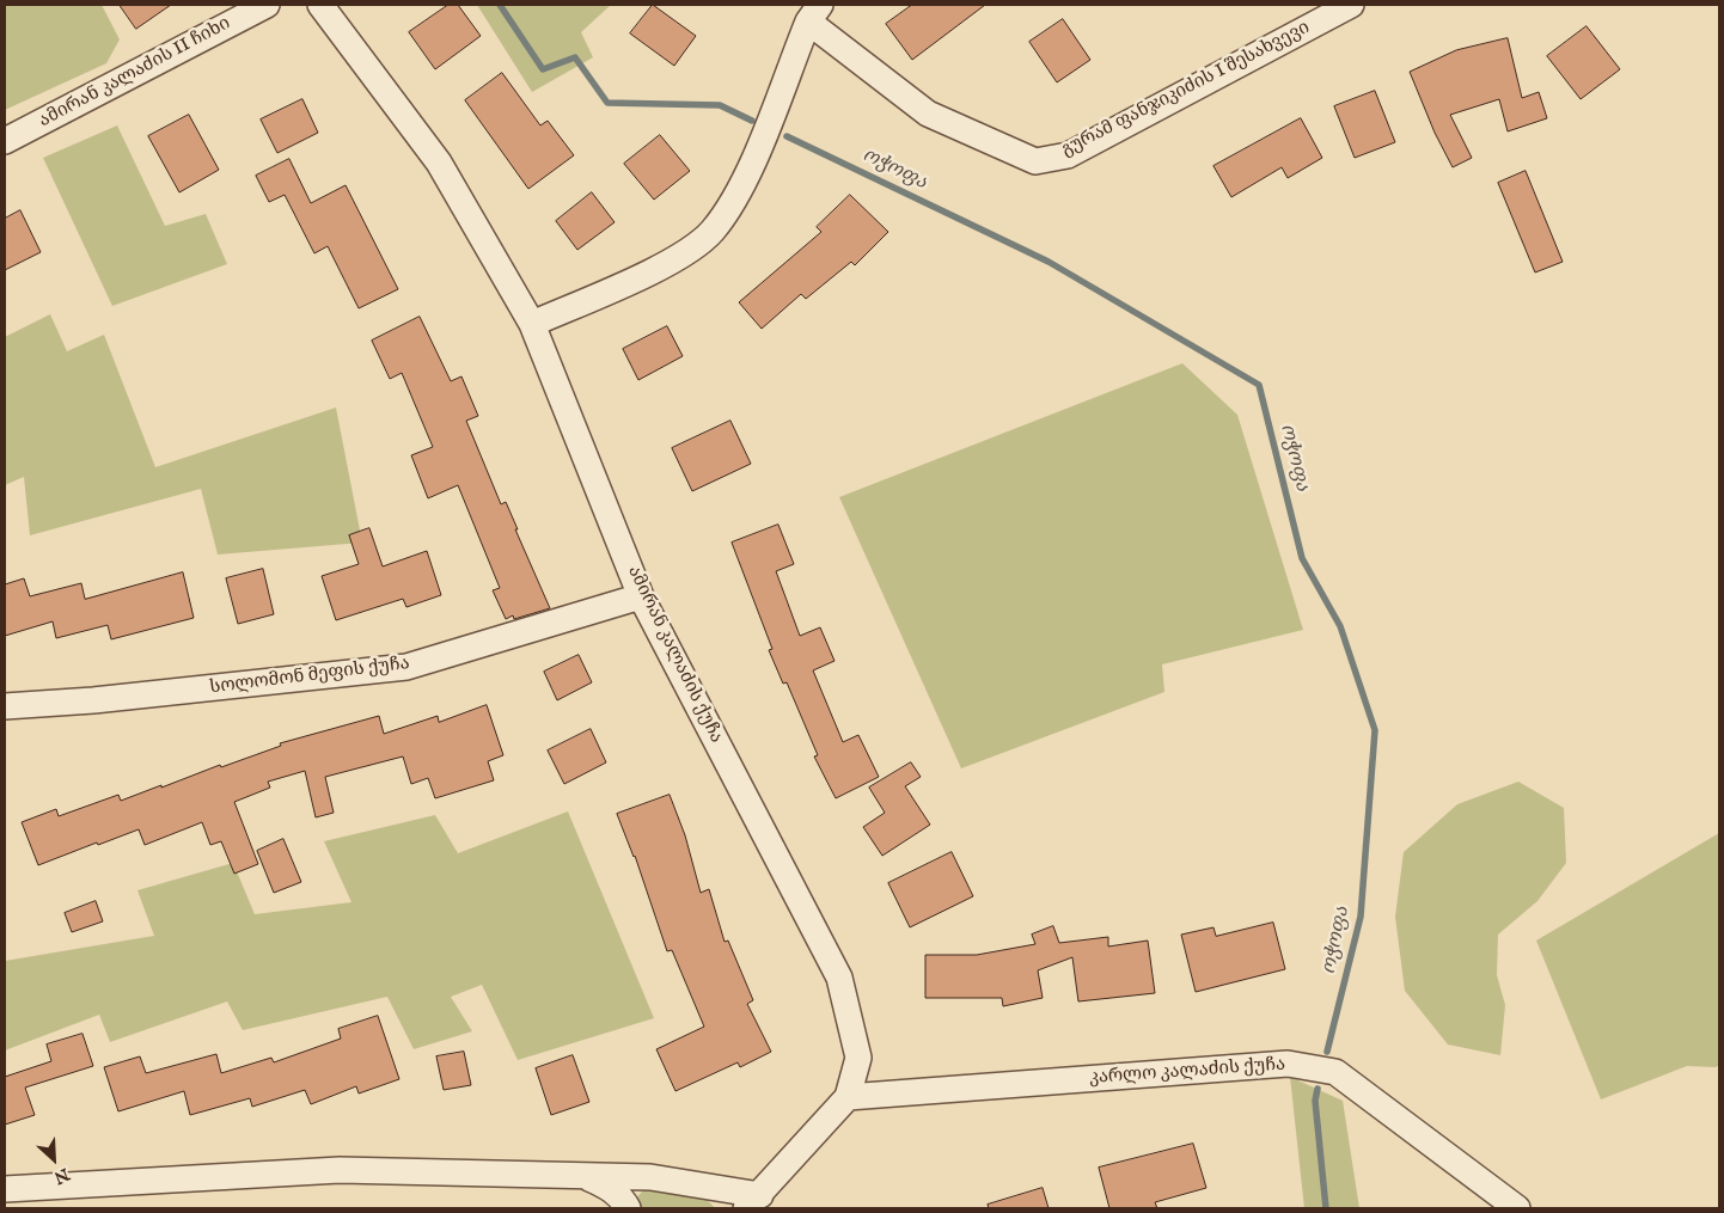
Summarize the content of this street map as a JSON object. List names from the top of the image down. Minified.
{"streets":{"street":["ამირან კალაძის II ჩიხი","გურამ ფანჯიკიძის I შესახვევი","ამირან კალაძის ქუჩა","სოლომონ მეფის ქუჩა","კარლო კალაძის ქუჩა"]},"crossings":[["ამირან კალაძის ქუჩა","სოლომონ მეფის ქუჩა"],["ამირან კალაძის ქუჩა","კარლო კალაძის ქუჩა"]],"water":["ოჭოფა"],"north":"bottom right"}
